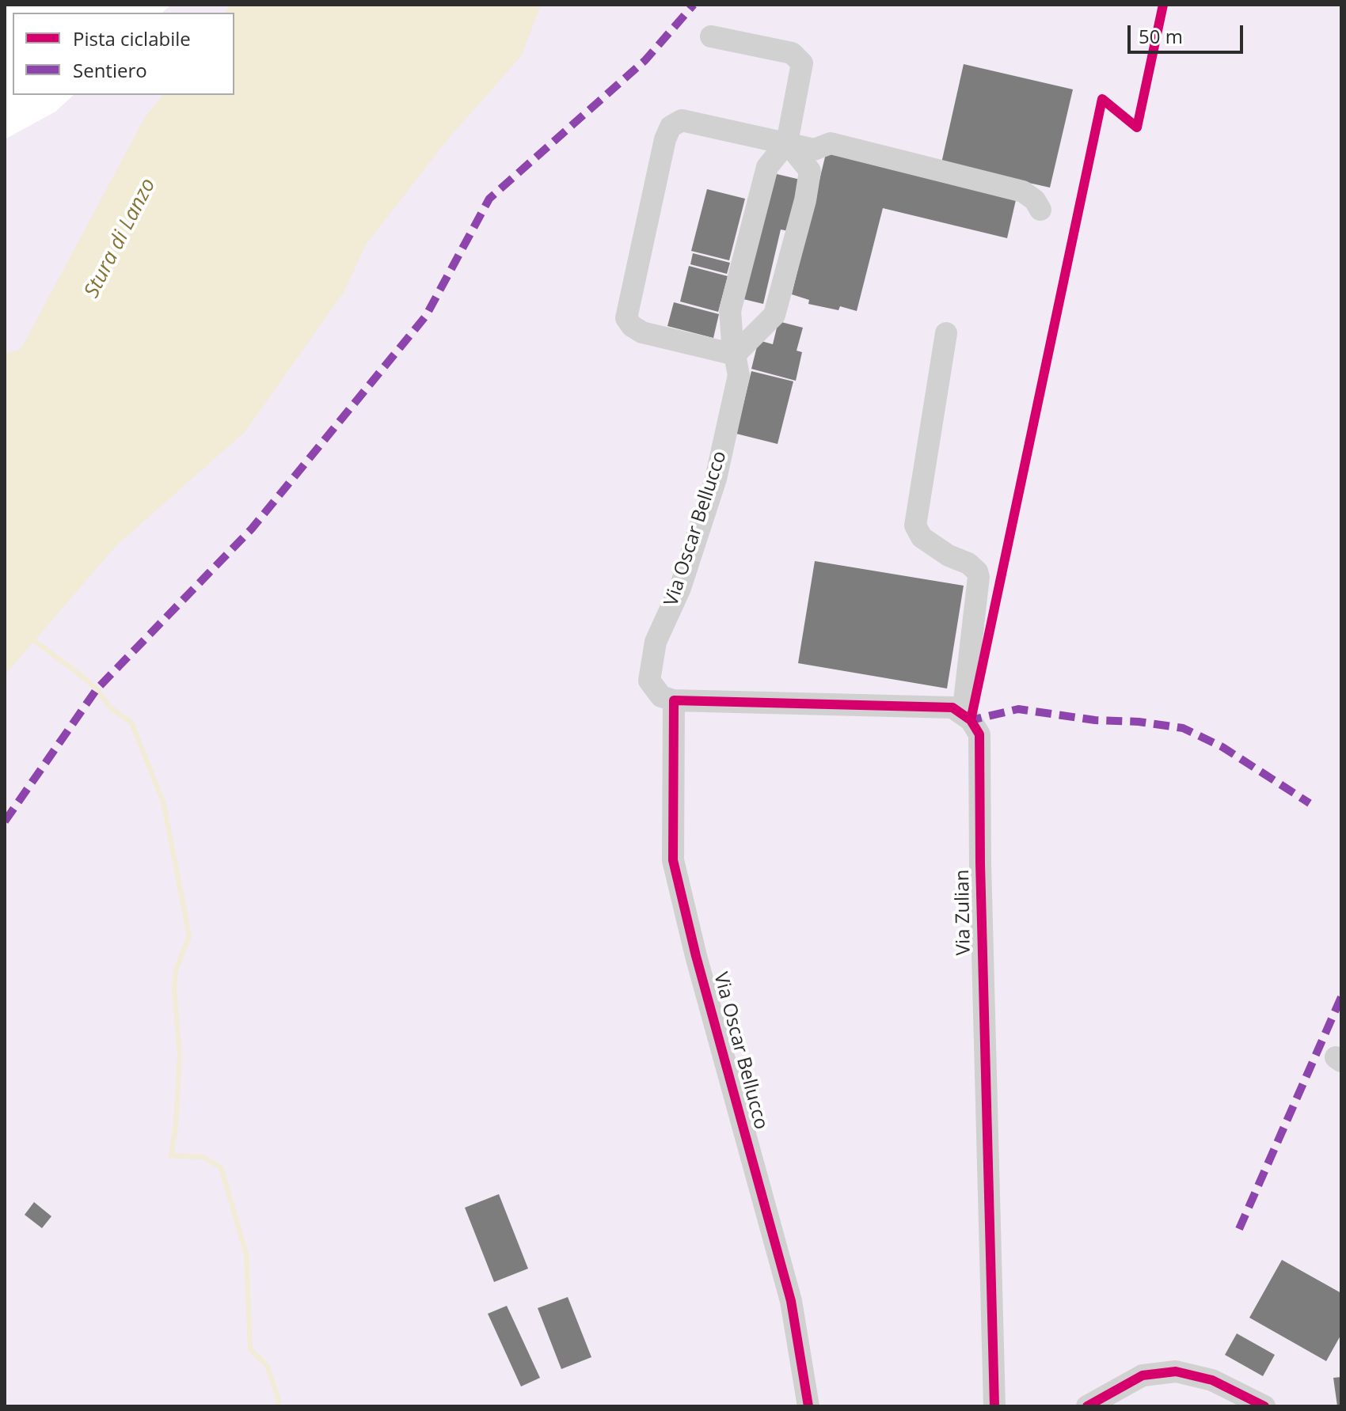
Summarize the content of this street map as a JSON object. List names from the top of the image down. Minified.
{"streets":{"street":["Via Oscar Bellucco","Via Zulian"]},"water":["Stura di Lanzo"],"legend":["Pista ciclabile","Sentiero"],"scale_bar":"50 m"}
